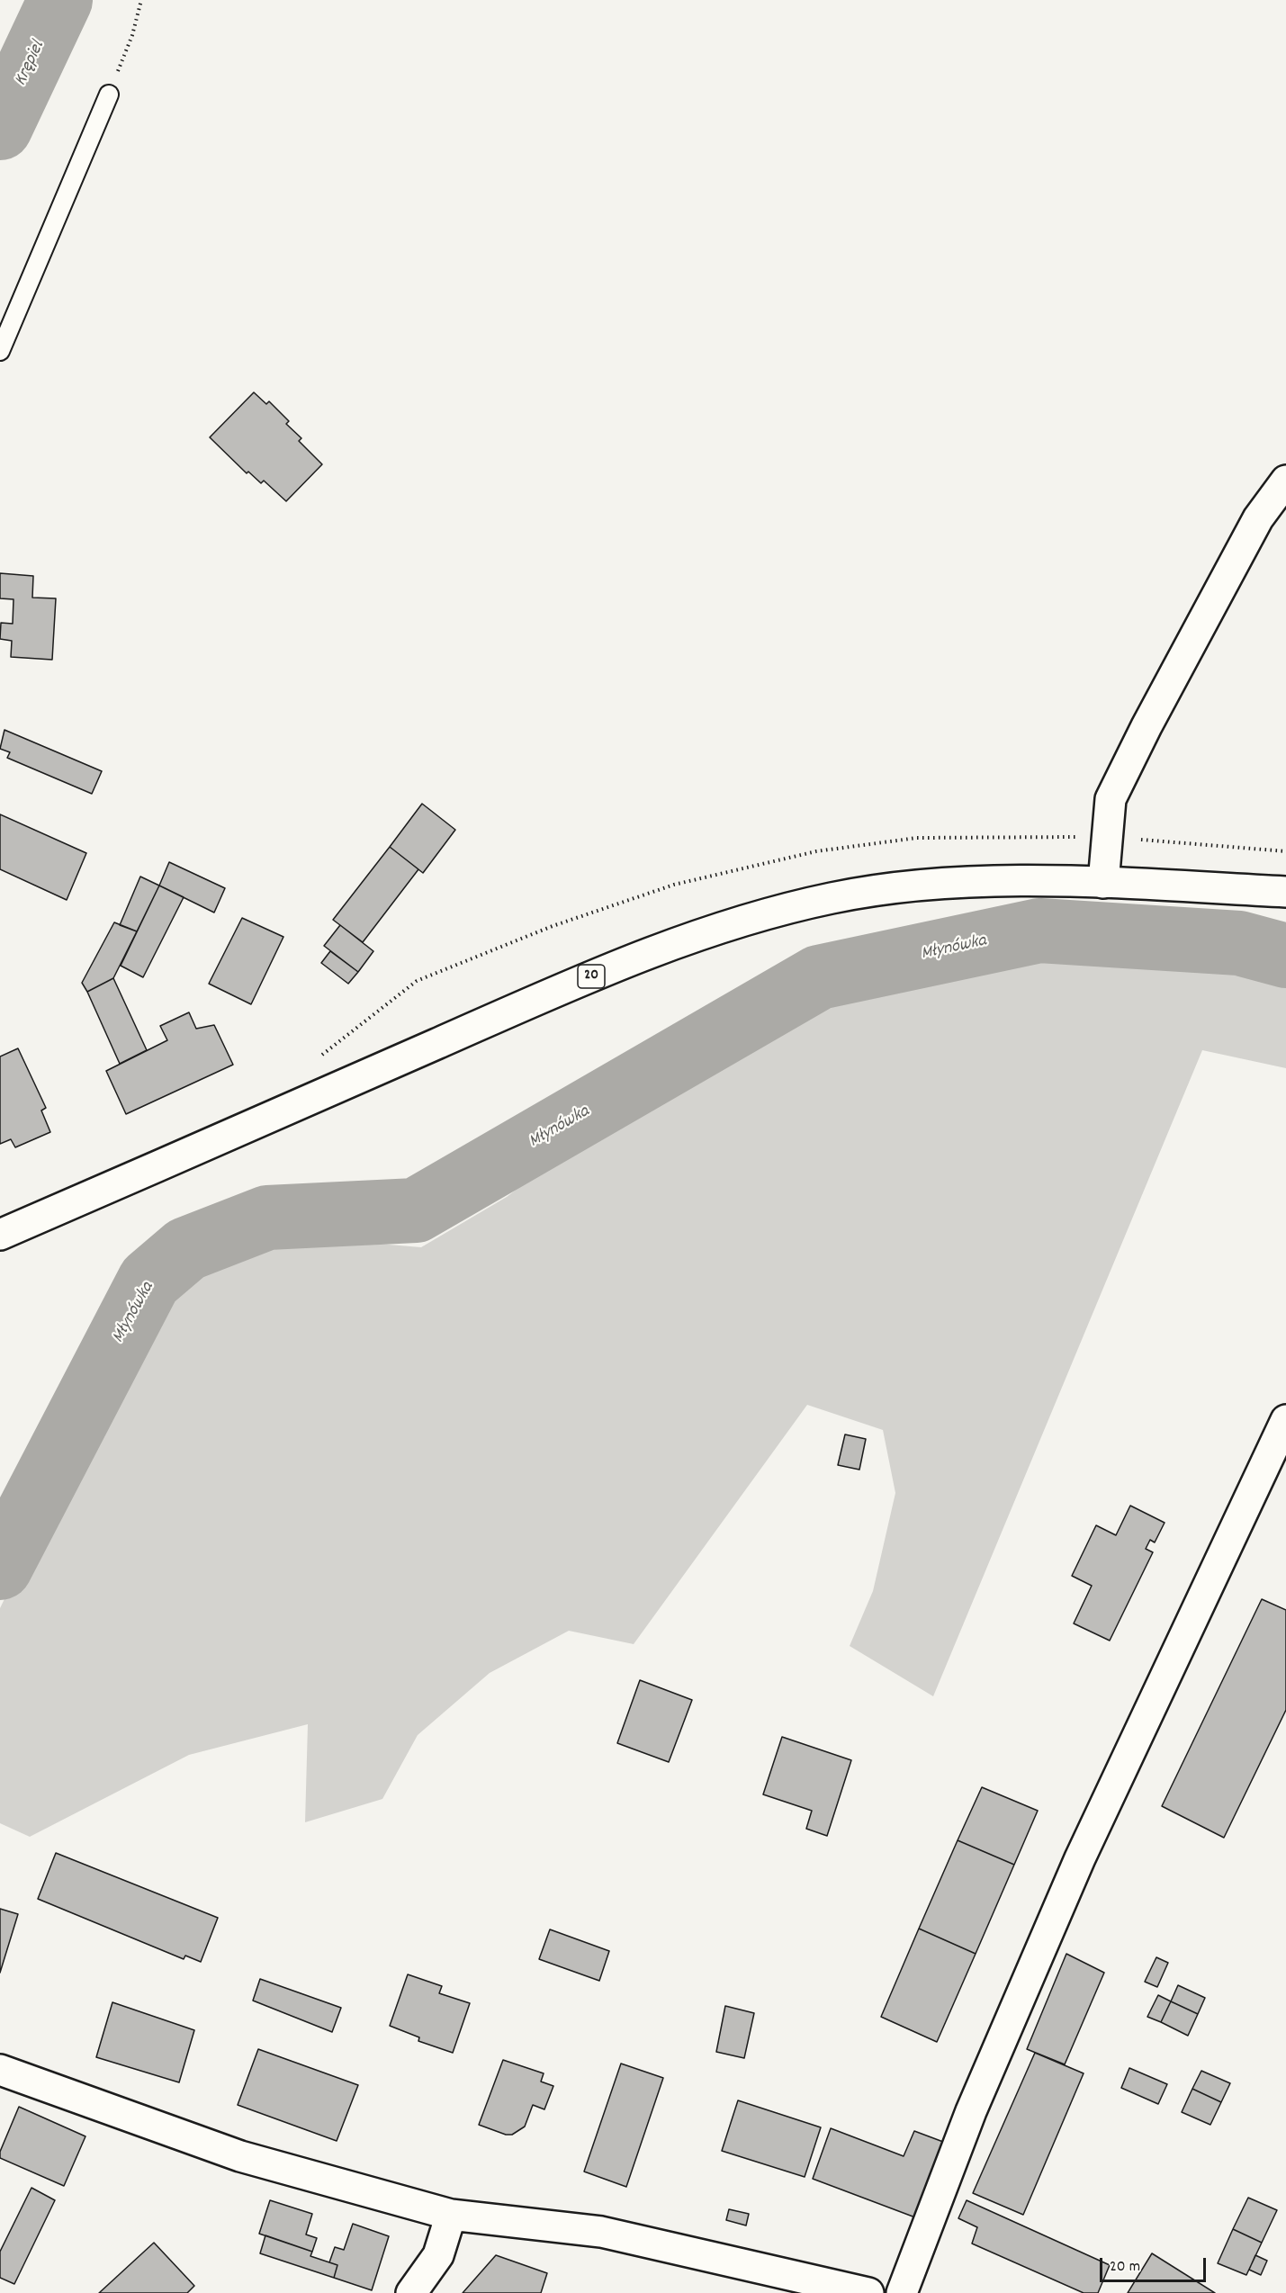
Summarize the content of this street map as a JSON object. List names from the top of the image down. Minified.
{"streets":{"street":["20"]},"water":["Krępiel","Młynówka"],"scale_bar":"20 m"}
